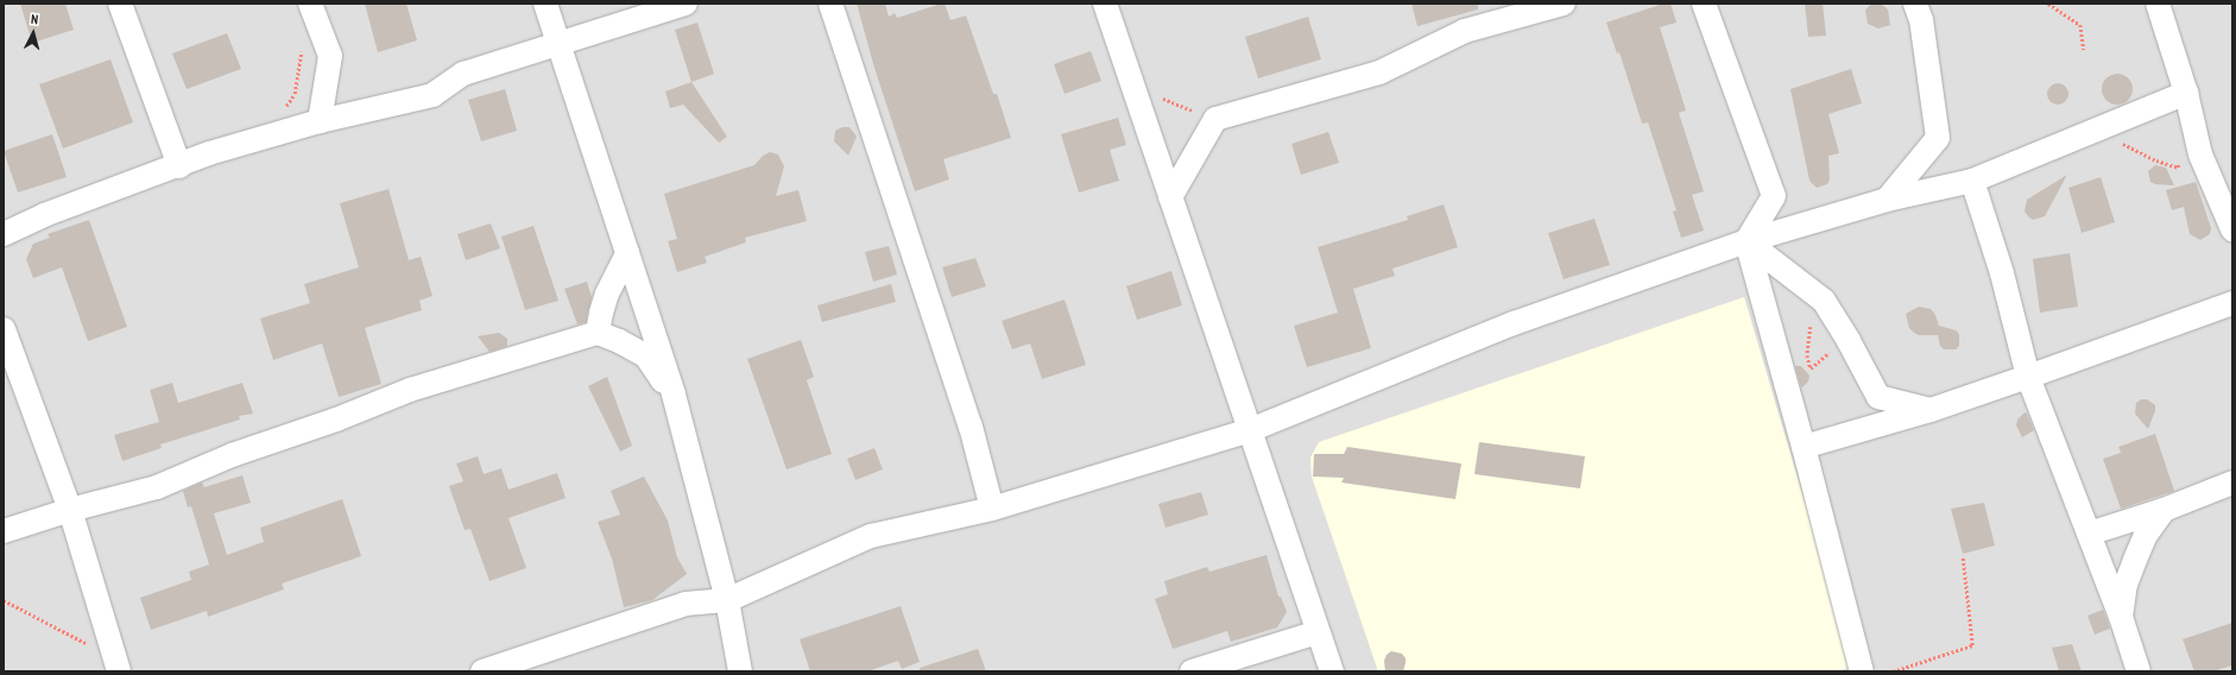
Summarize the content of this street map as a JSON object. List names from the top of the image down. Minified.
{"north":"top"}
